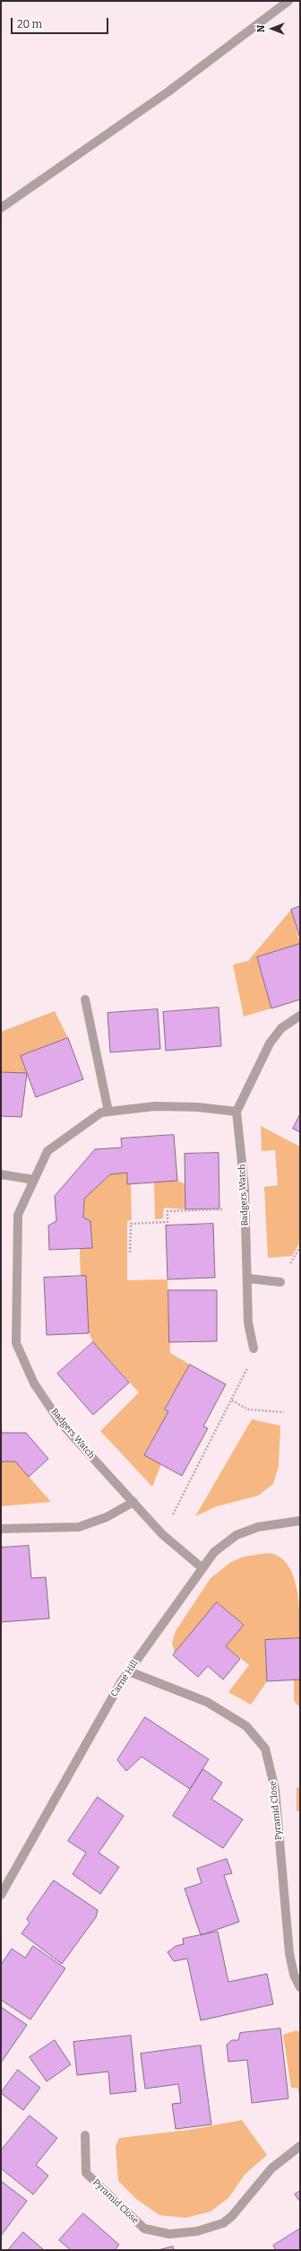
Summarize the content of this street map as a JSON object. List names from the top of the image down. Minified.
{"streets":{"street":["Badgers Watch","Carne Hill","Pyramid Close"]},"crossings":[["Badgers Watch","Carne Hill"],["Carne Hill","Pyramid Close"]],"scale_bar":"20 m","north":"left"}
